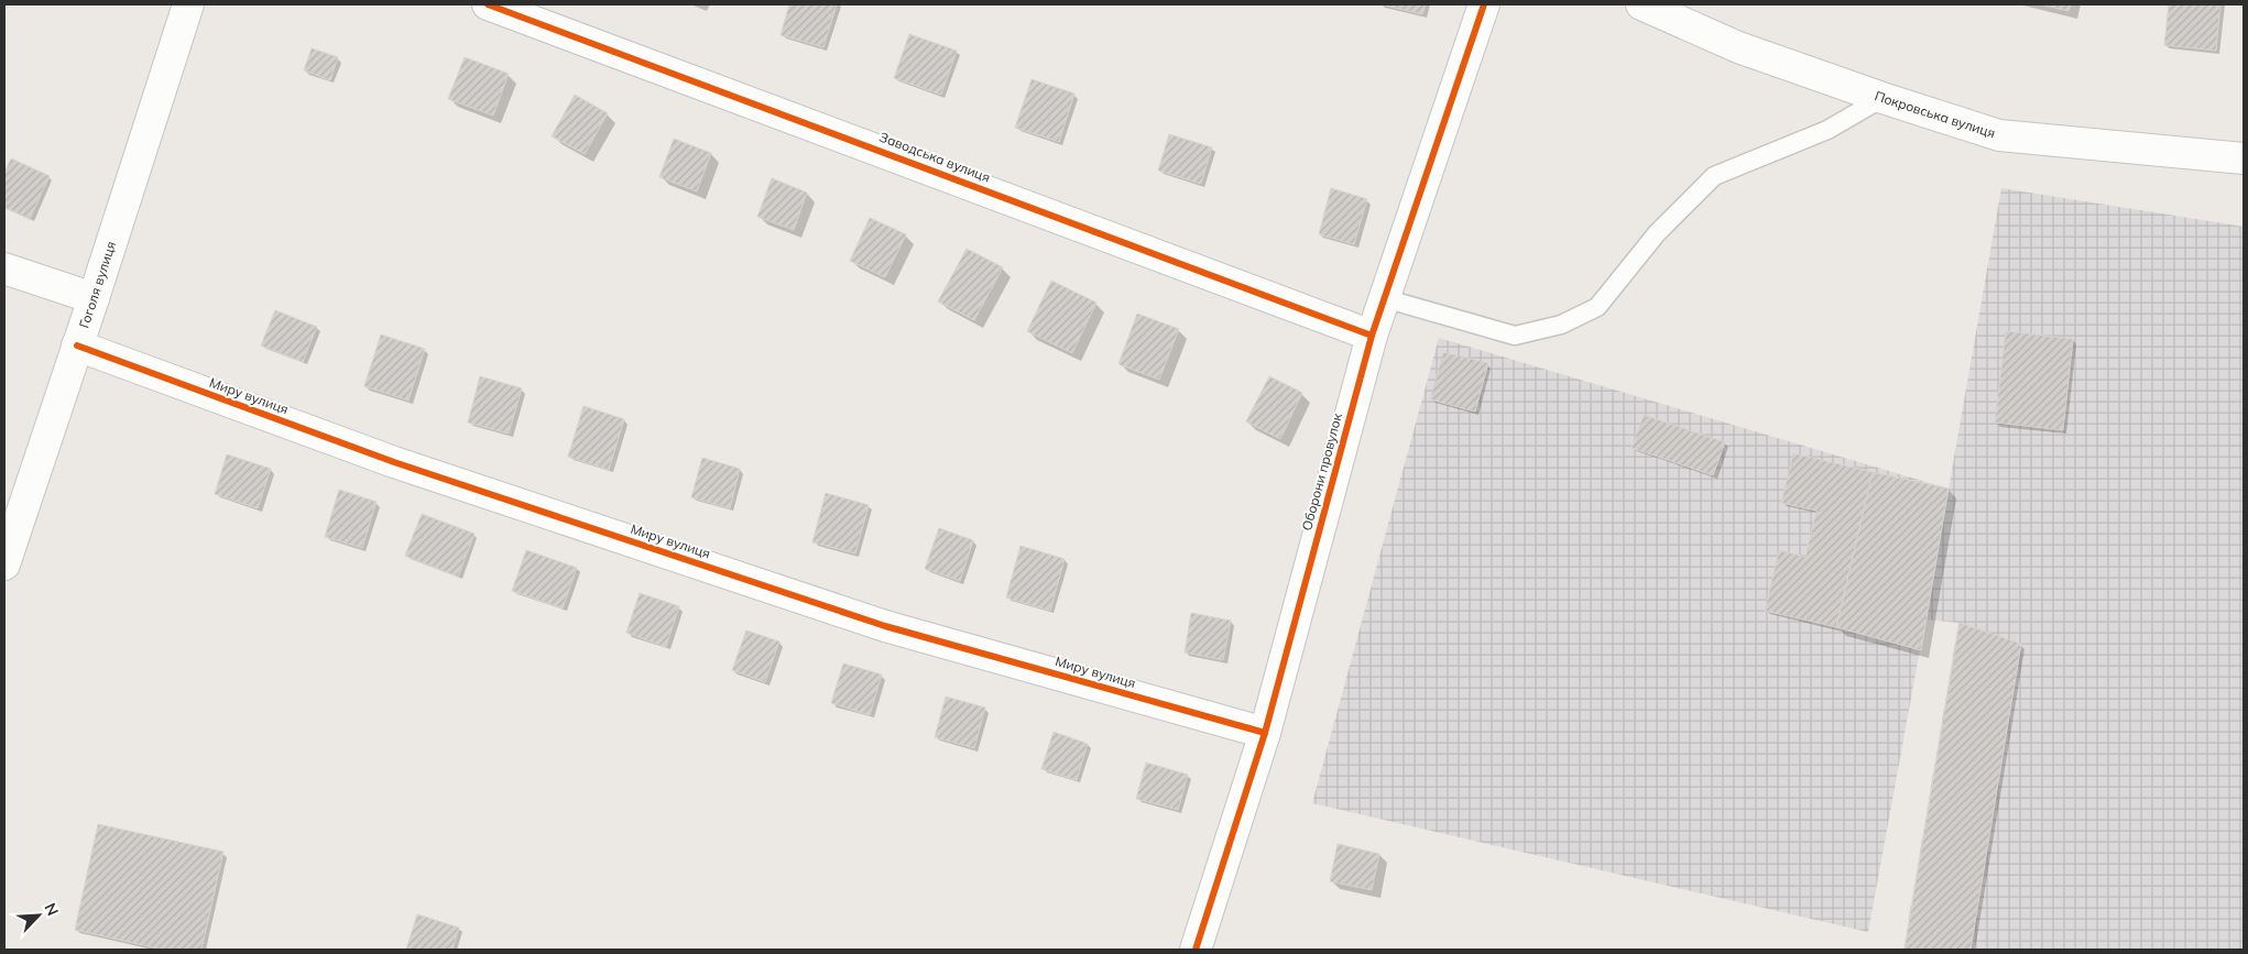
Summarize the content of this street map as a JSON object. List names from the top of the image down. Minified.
{"streets":{"street":["Покровська вулиця","Заводська вулиця","Гоголя вулиця","Миру вулиця","Оборони провулок"]},"crossings":[["Заводська вулиця","Оборони провулок"],["Гоголя вулиця","Миру вулиця"],["Миру вулиця","Оборони провулок"]],"north":"top right"}
